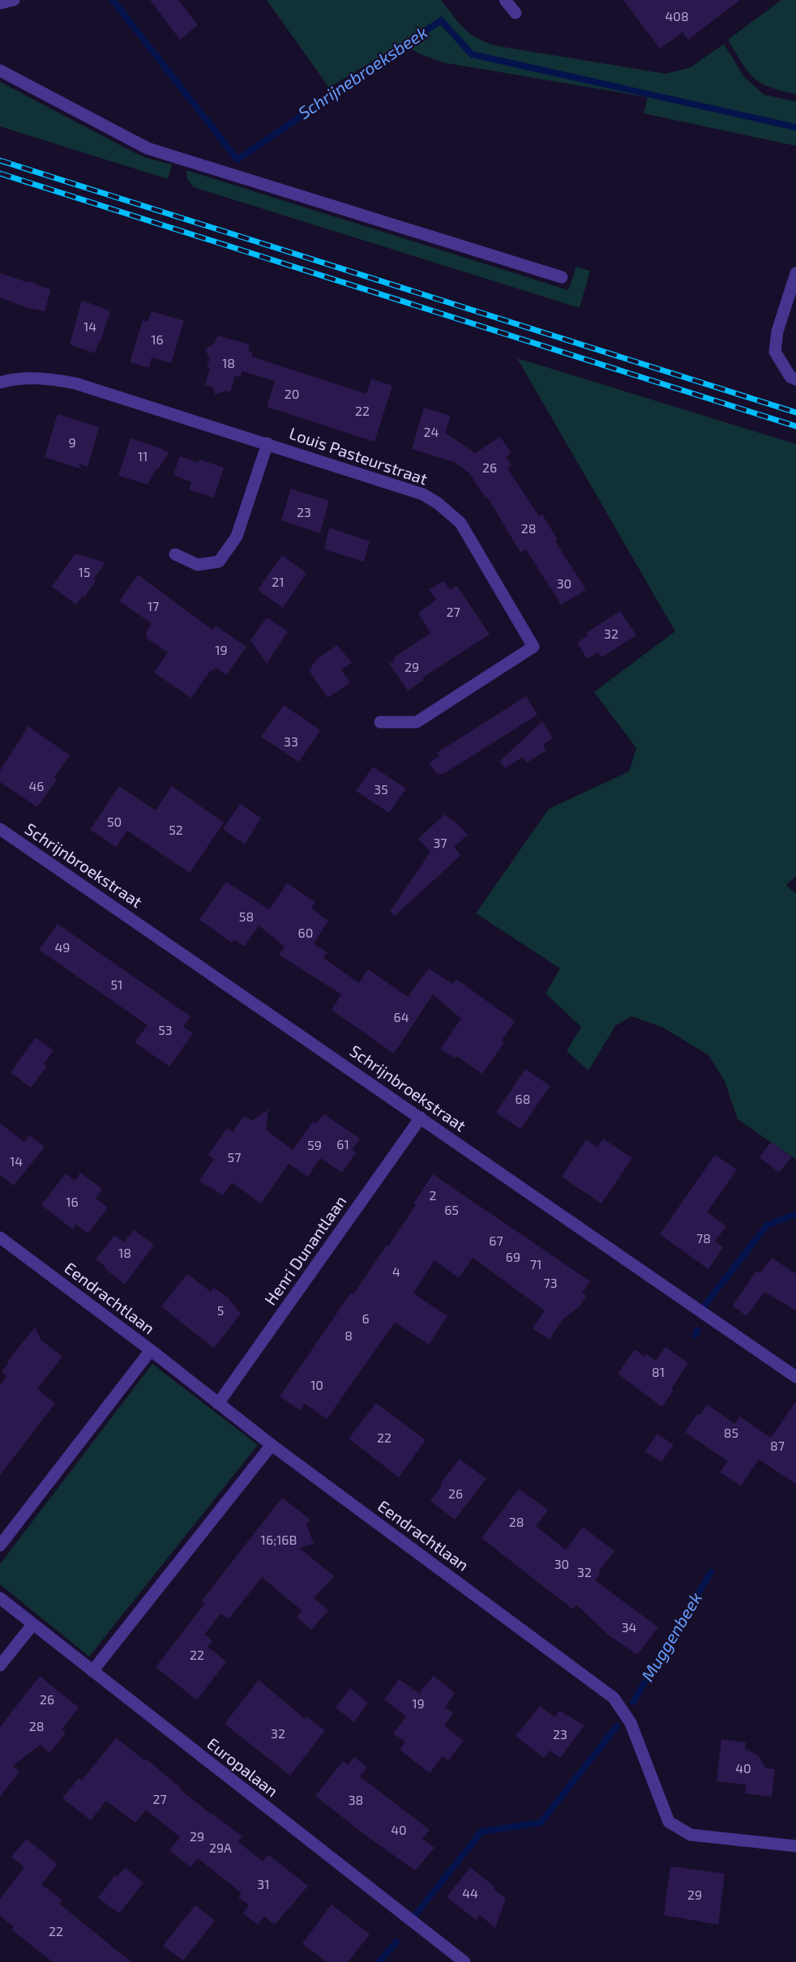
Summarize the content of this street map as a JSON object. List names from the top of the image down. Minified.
{"streets":{"street":["Louis Pasteurstraat","Schrijnbroekstraat","Henri Dunantlaan","Eendrachtlaan","Europalaan"]},"crossings":[["Schrijnbroekstraat","Henri Dunantlaan"],["Henri Dunantlaan","Eendrachtlaan"]],"water":["Schrijnebroeksbeek","Muggenbeek"],"house_numbers":["408","14","16","18","20","22","24","9","11","26","23","28","15","21","30","17","27","32","19","29","33","46","35","50","52","37","58","60","49","51","64","53","68","61","59","57","14","2","16","65","78","67","18","69","71","4","73","5","6","8","81","10","85","22","87","26","28","16;16B","30","32","34","22","26","19","28","32","23","40","27","38","40","29","29A","31","44","29","22"]}
